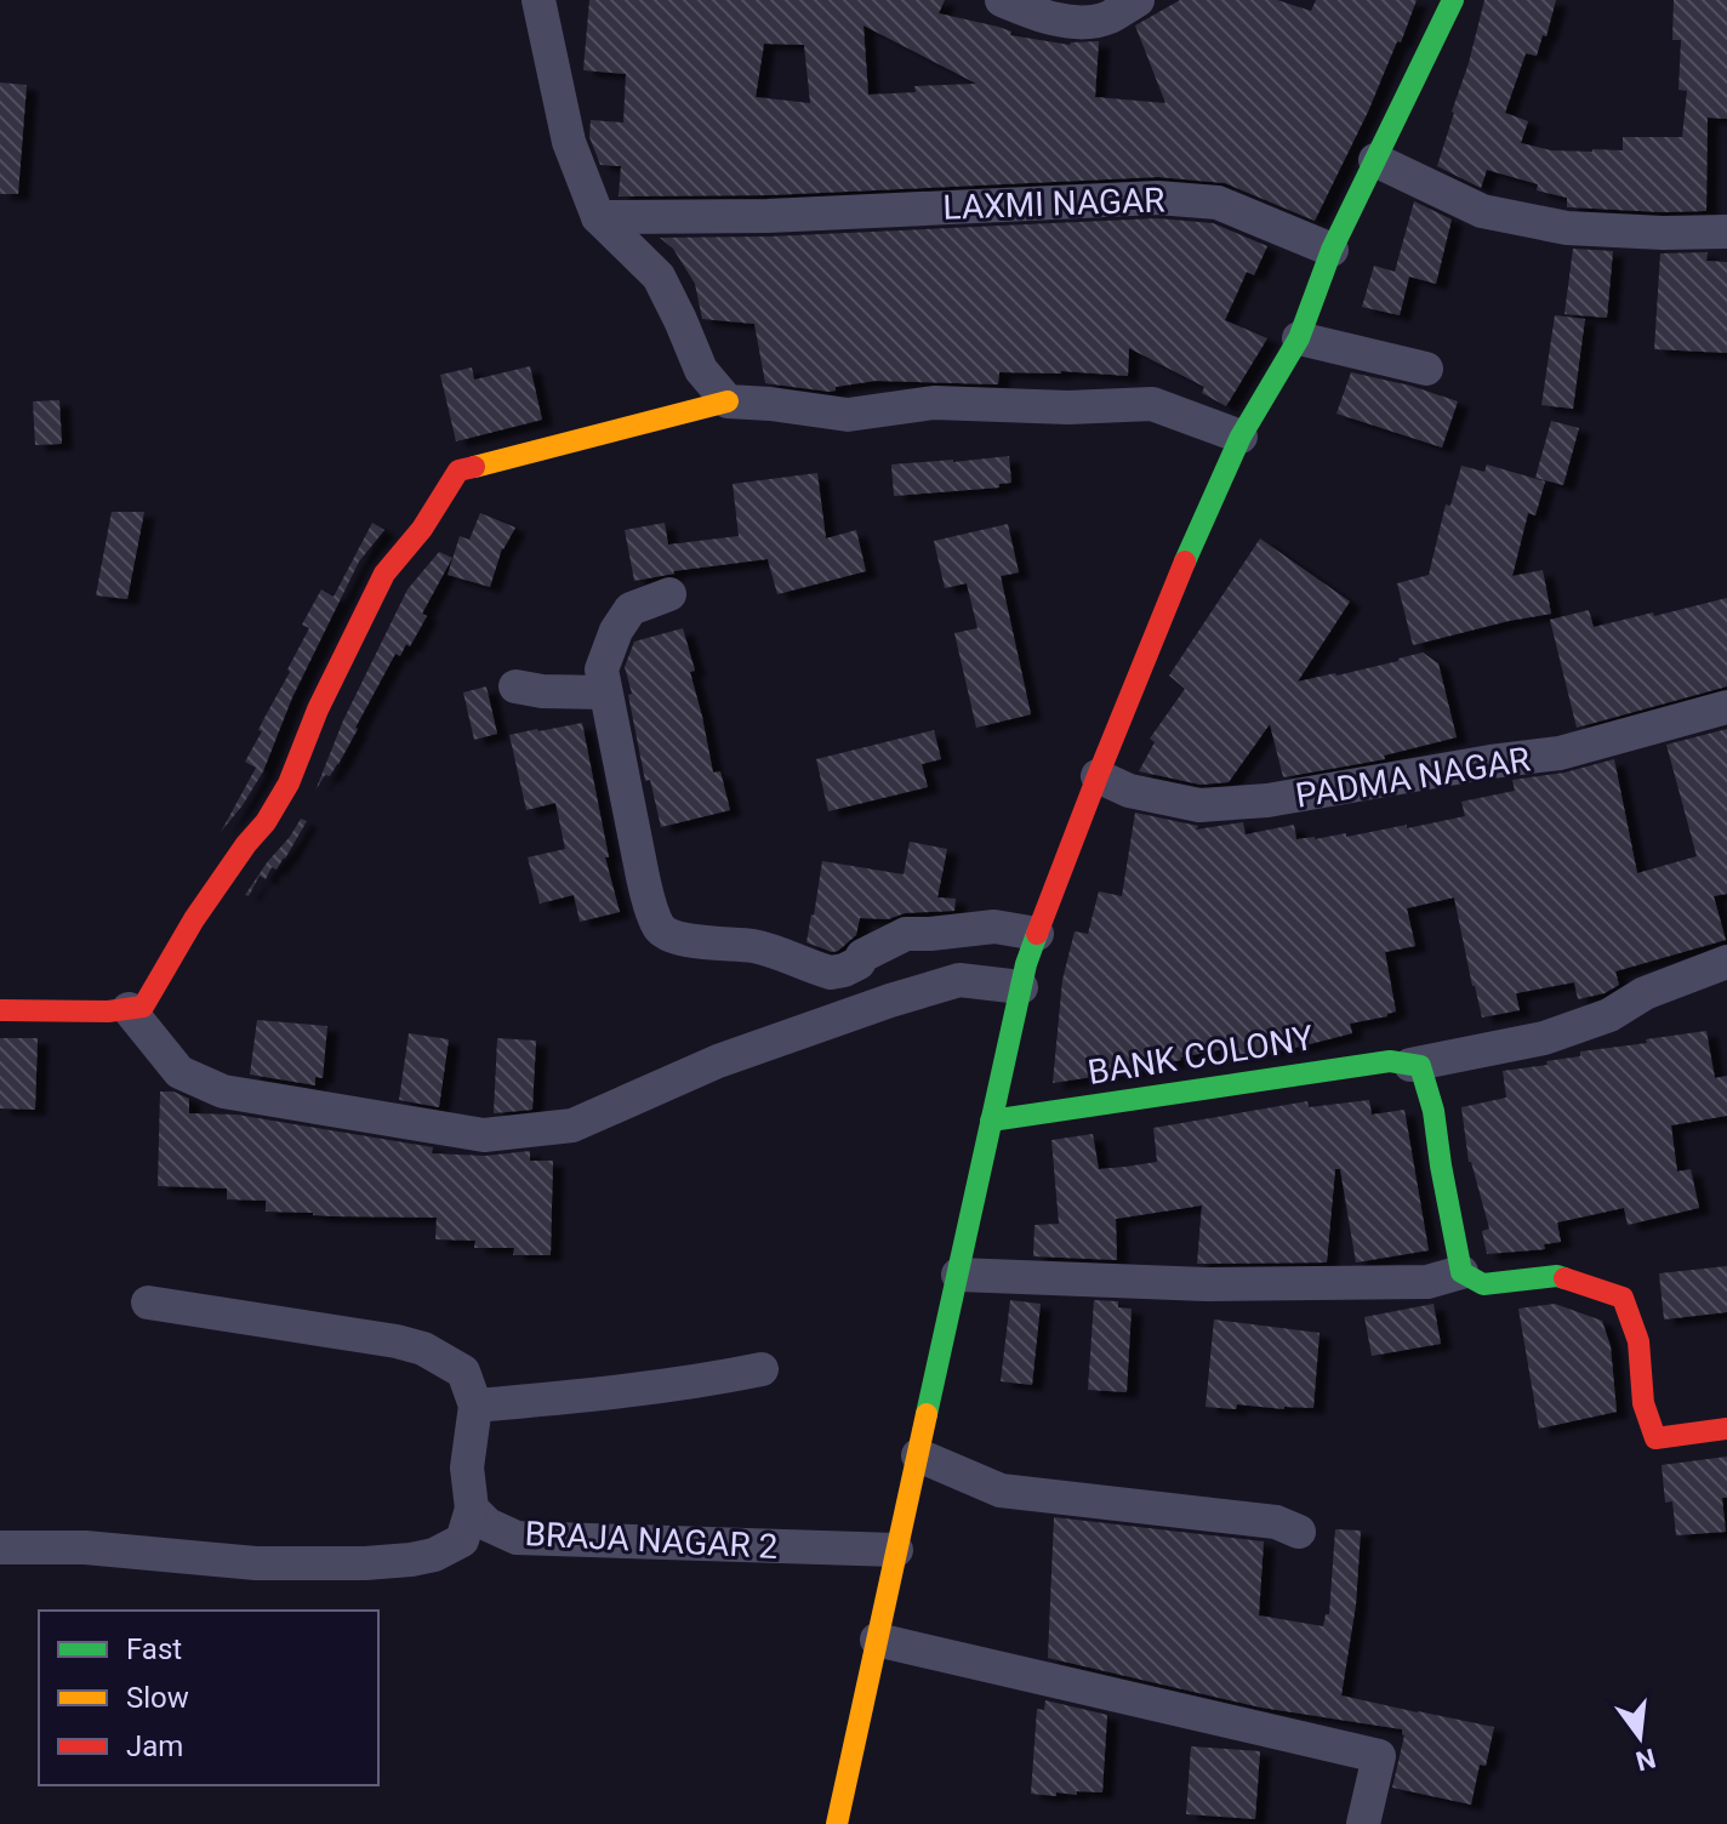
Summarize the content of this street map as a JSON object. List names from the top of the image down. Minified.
{"streets":{"street":["LAXMI NAGAR","PADMA NAGAR","BANK COLONY","BRAJA NAGAR 2"]},"legend":["Fast","Slow","Jam"],"north":"bottom"}
